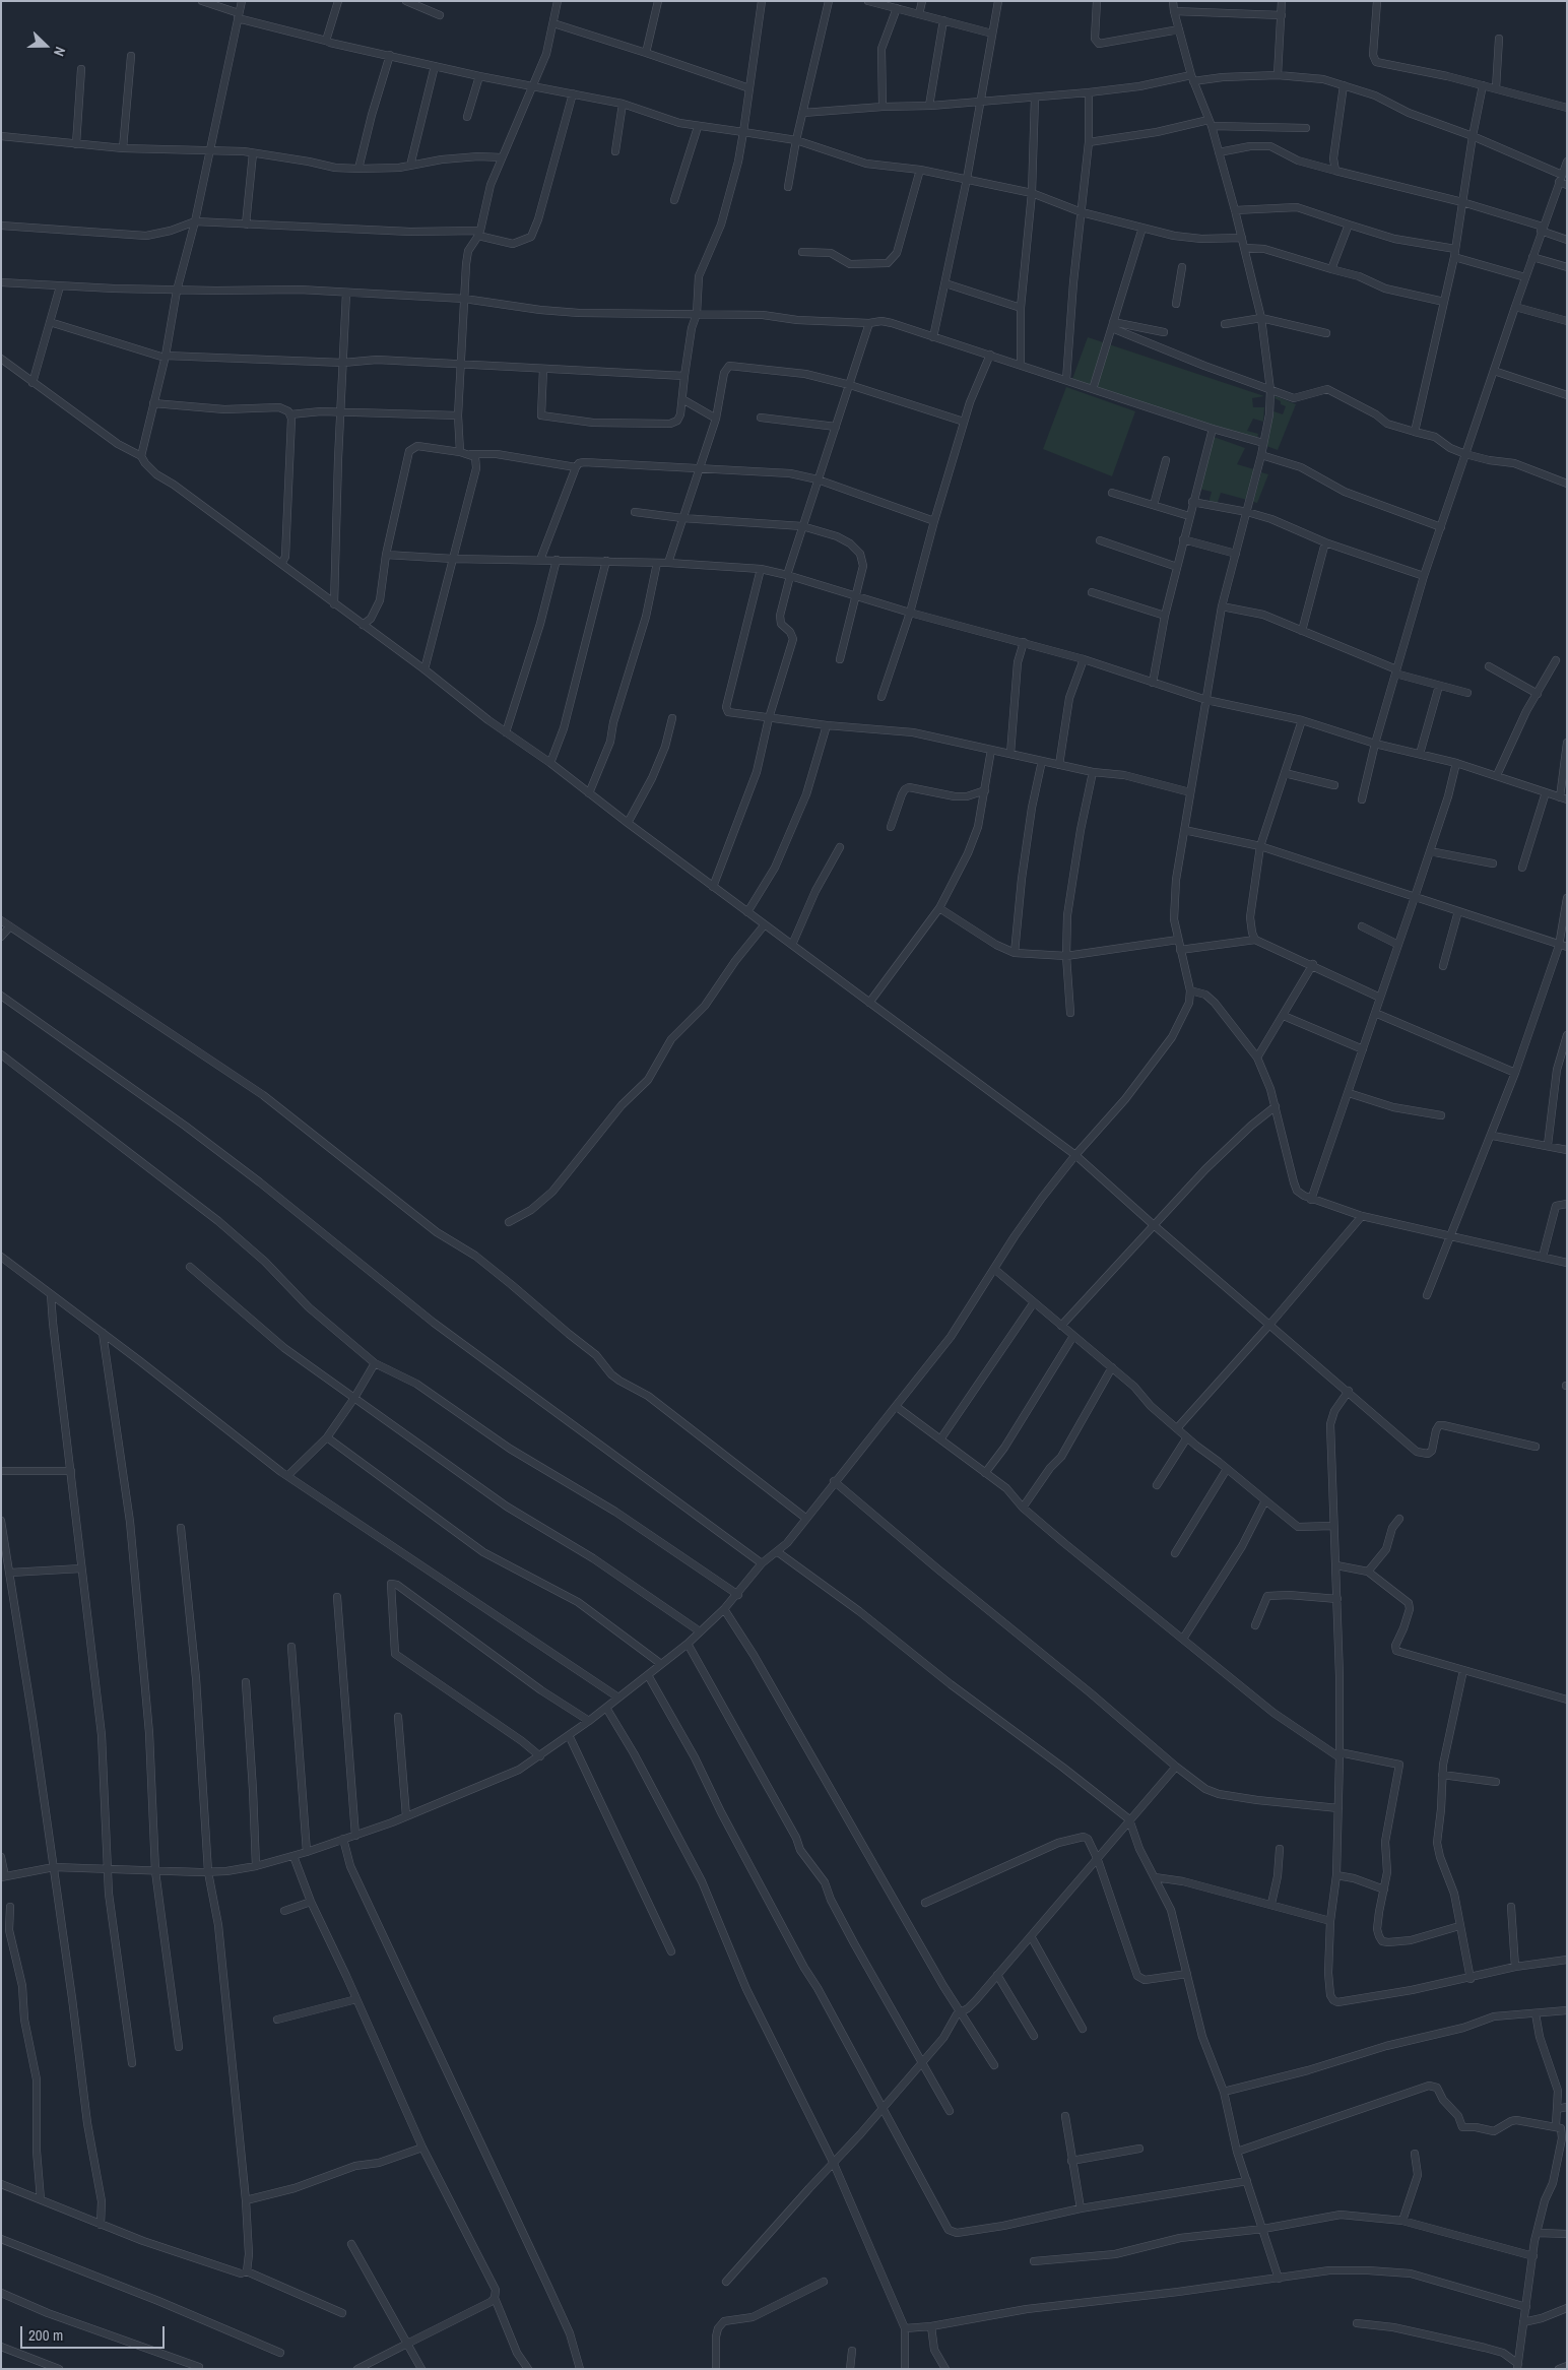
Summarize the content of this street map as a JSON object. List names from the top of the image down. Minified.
{"scale_bar":"200 m","north":"right"}
